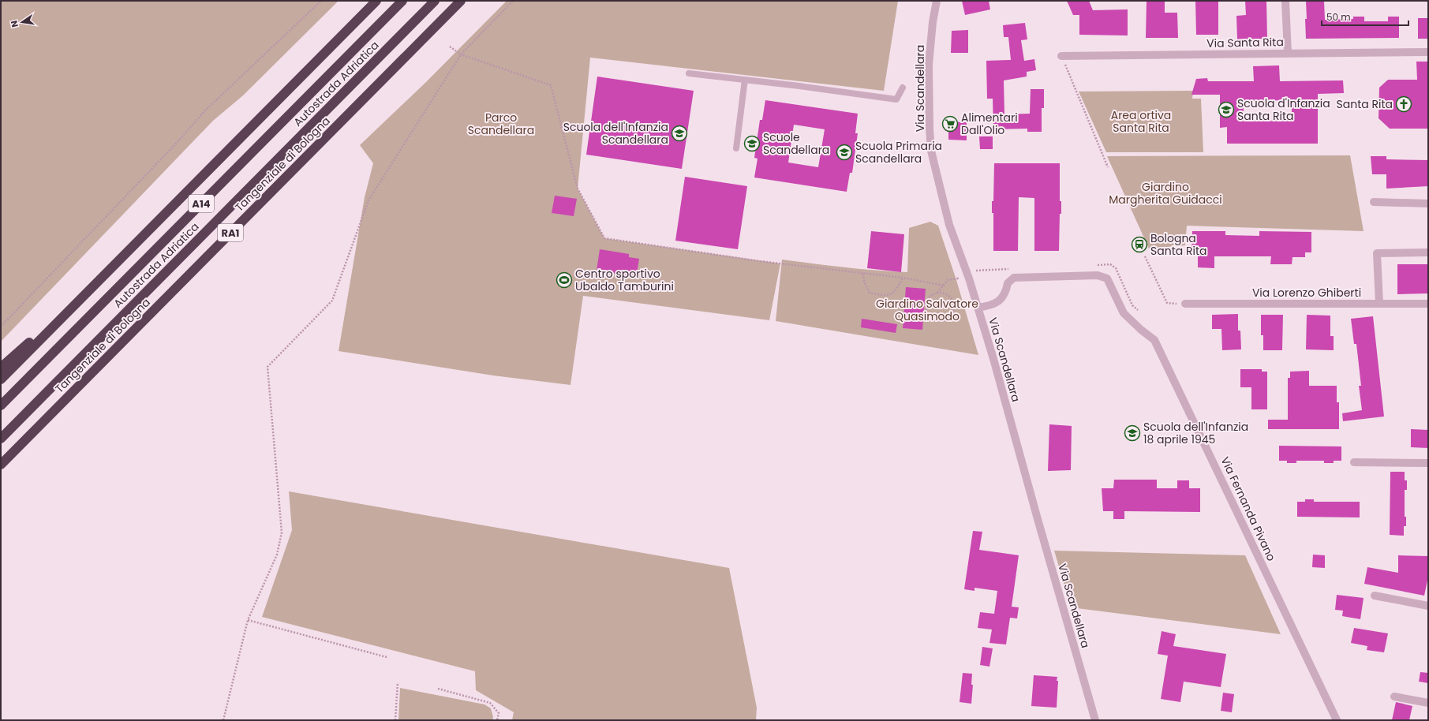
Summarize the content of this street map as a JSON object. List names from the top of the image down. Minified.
{"streets":{"highway":["Autostrada Adriatica","Tangenziale di Bologna","A14","RA1"],"street":["Via Santa Rita","Via Scandellara","Via Lorenzo Ghiberti","Via Fernanda Pivano"]},"crossings":[["Via Scandellara","Via Fernanda Pivano"]],"parks":["Area ortiva Santa Rita","Parco Scandellara","Giardino Margherita Guidacci","Giardino Salvatore Quasimodo"],"places":{"church":["Santa Rita"],"school or university":["Scuola d'Infanzia Santa Rita","Scuola dell'Infanzia Scandellara","Scuole Scandellara","Scuola Primaria Scandellara","Scuola dell'Infanzia 18 aprile 1945"],"supermarket":["Alimentari Dall'Olio"],"station":["Bologna Santa Rita"],"sports":["Centro sportivo Ubaldo Tamburini"]},"scale_bar":"50 m","north":"left"}
